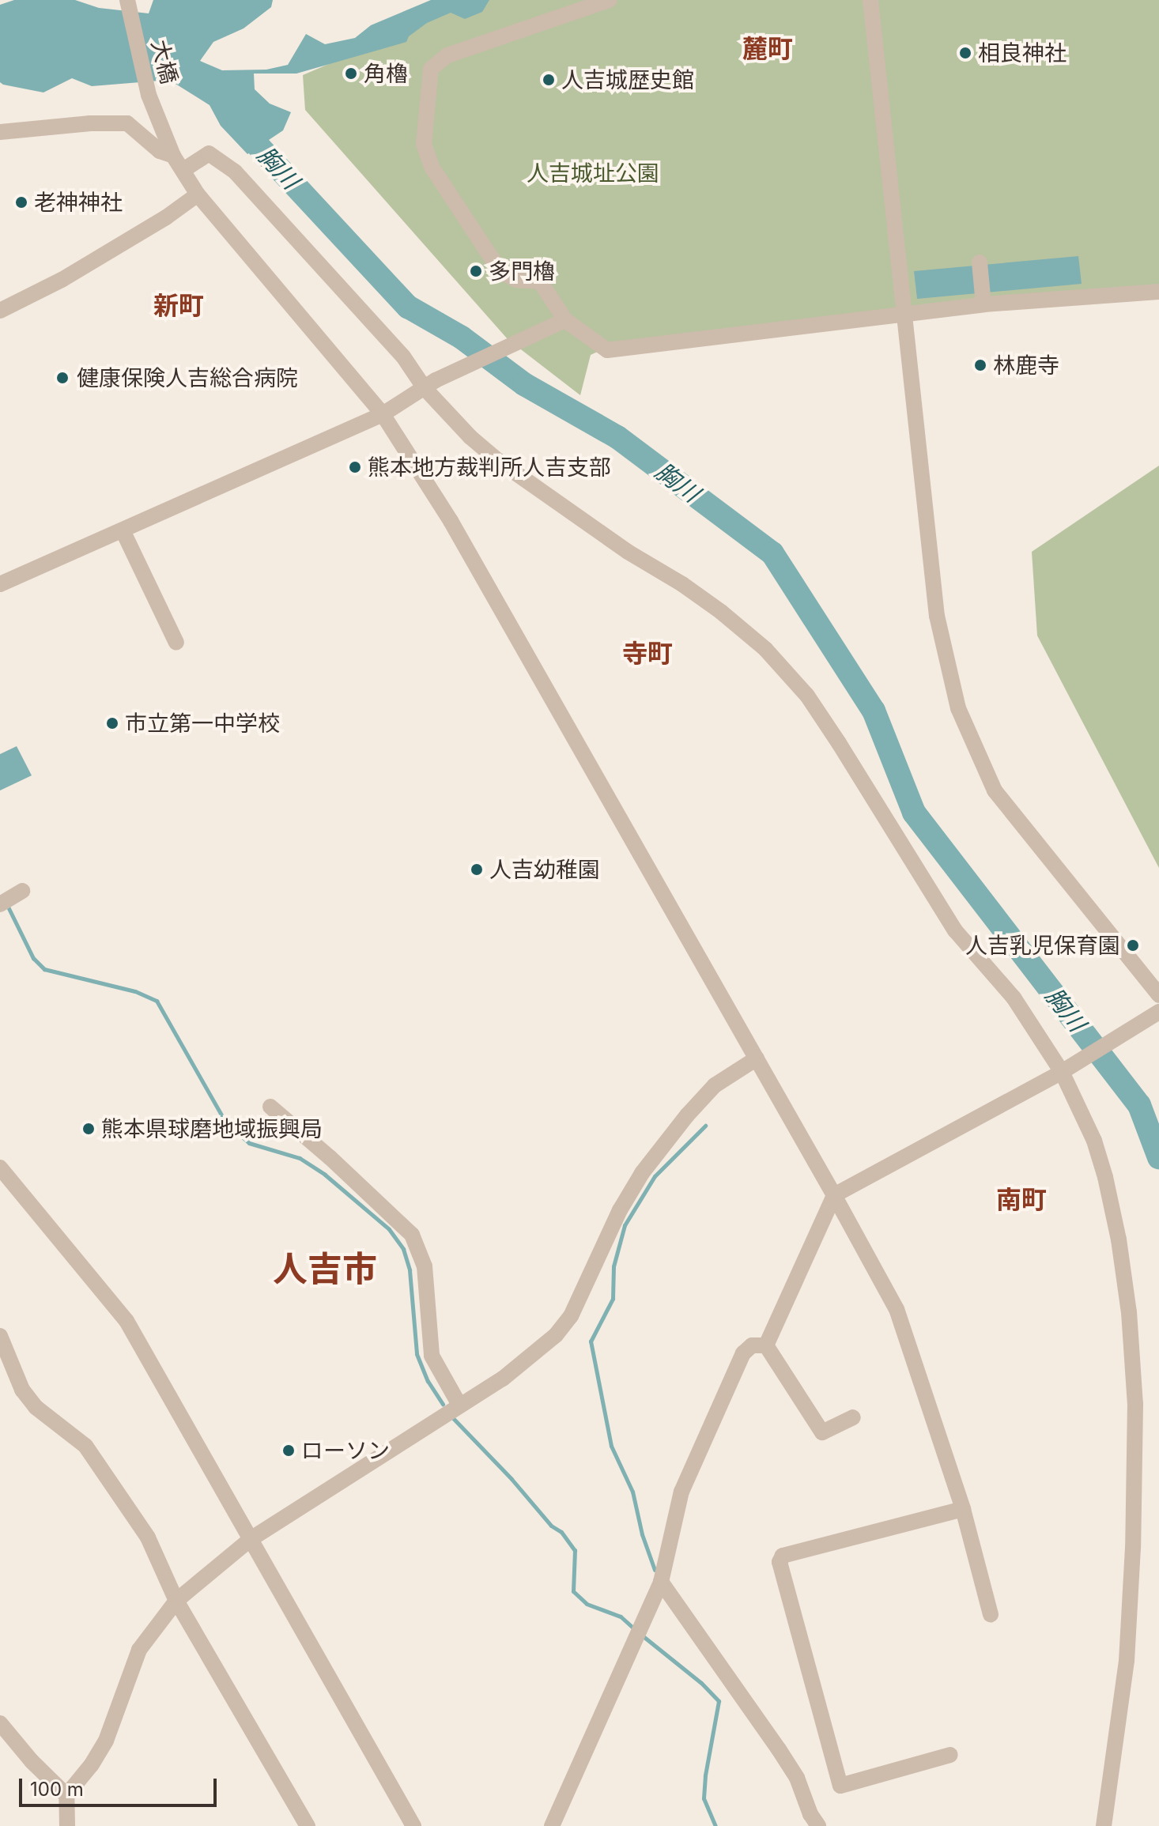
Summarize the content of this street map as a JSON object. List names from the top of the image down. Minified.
{"streets":{"street":["大橋"]},"districts":["麓町","新町","寺町","南町","人吉市"],"water":["胸川"],"parks":["人吉城址公園"],"places":["相良神社","角櫓","人吉城歴史館","老神神社","多門櫓","林鹿寺","健康保険人吉総合病院","熊本地方裁判所人吉支部","市立第一中学校","人吉幼稚園","人吉乳児保育園","熊本県球磨地域振興局","ローソン"],"scale_bar":"100 m"}
